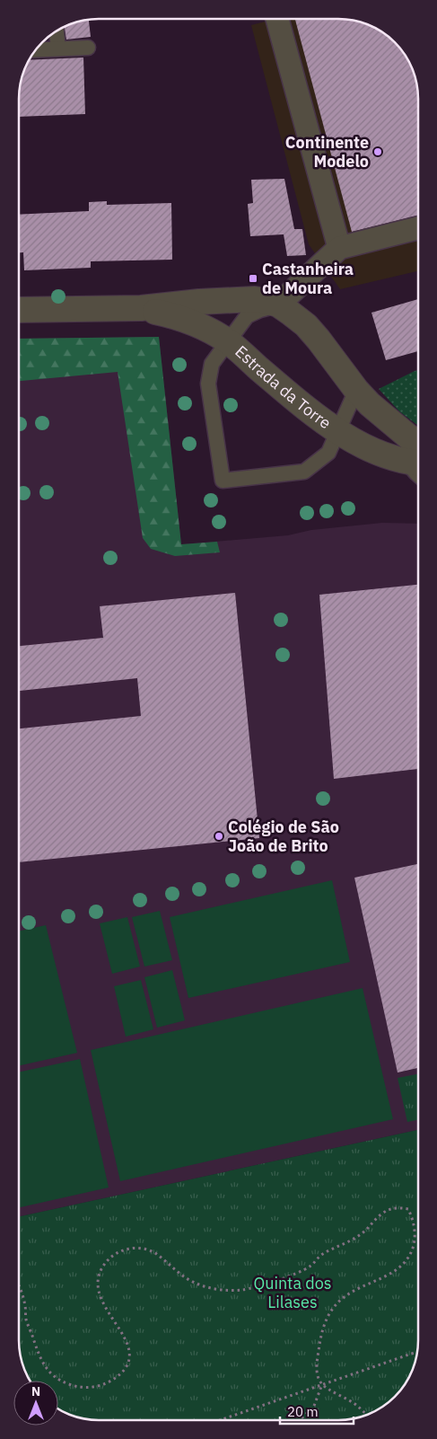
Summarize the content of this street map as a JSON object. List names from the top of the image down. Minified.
{"streets":{"street":["Estrada da Torre"]},"parks":["Quinta dos Lilases"],"places":{"other":["Continente Modelo","Colégio de São João de Brito"],"transit":["Castanheira de Moura"]},"scale_bar":"20 m","north":"top"}
